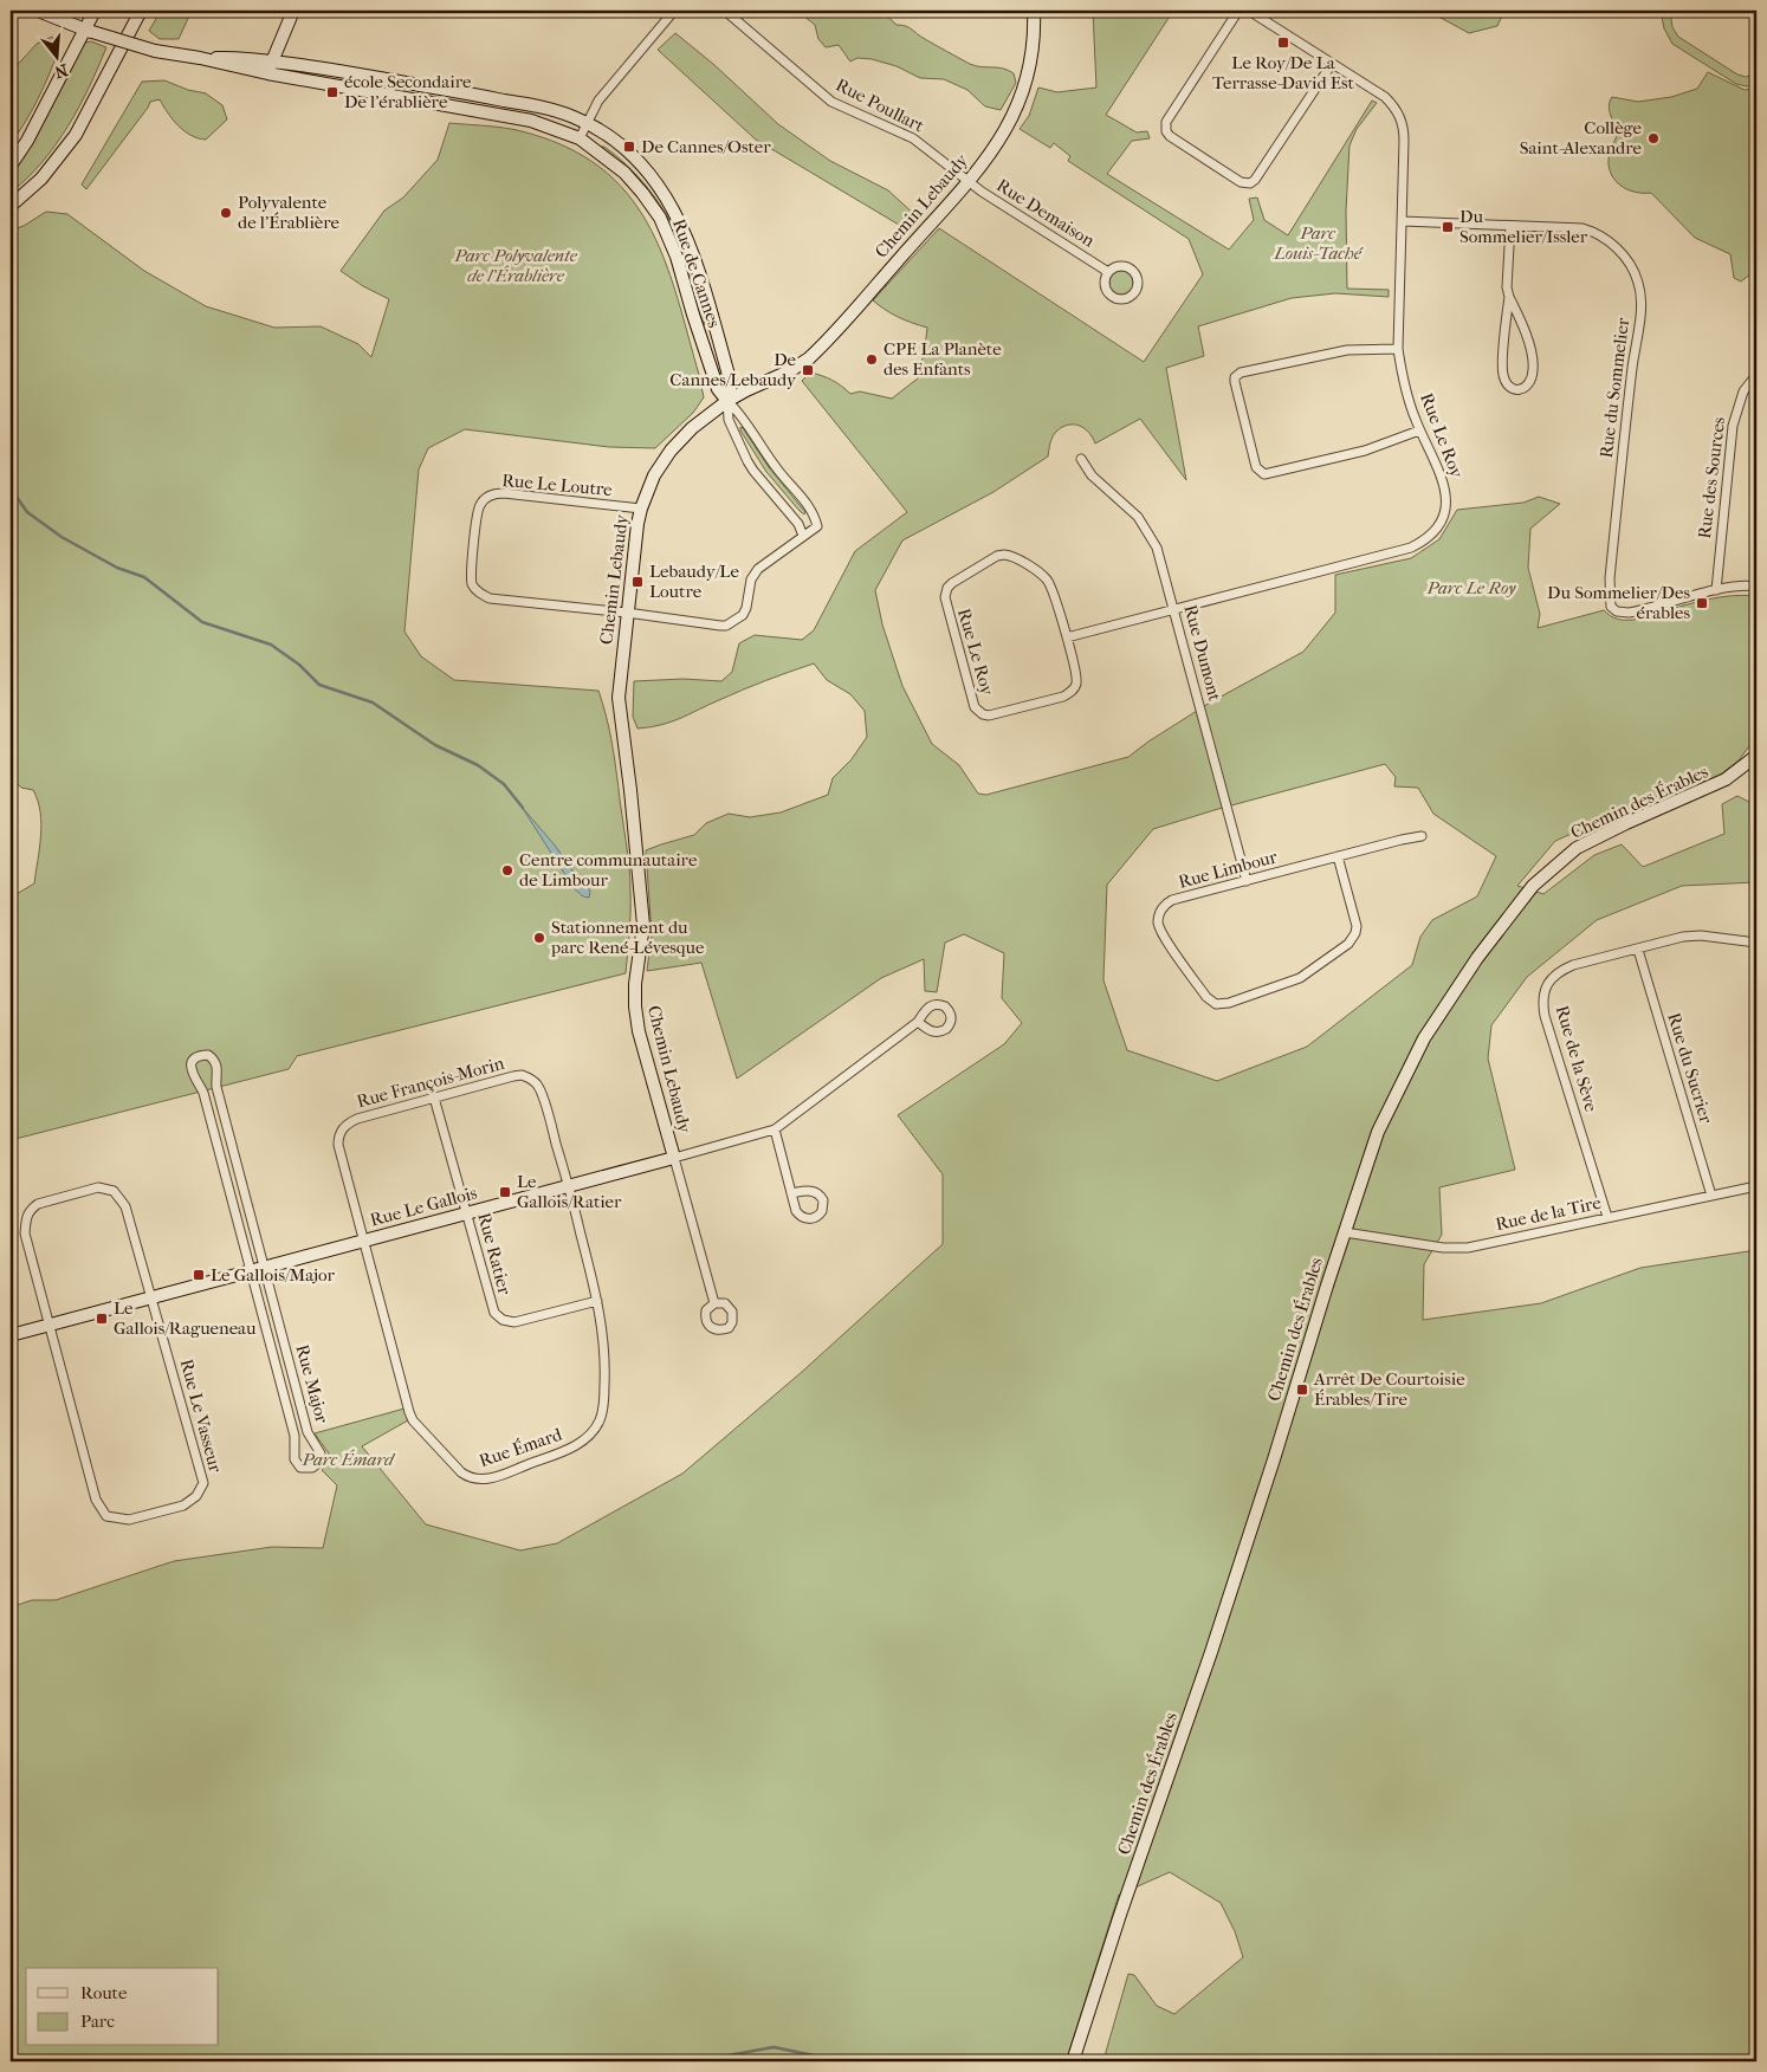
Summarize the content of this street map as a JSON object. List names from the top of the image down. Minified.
{"streets":{"street":["Rue Poullart","Chemin Lebaudy","Rue Demaison","Rue de Cannes","Rue du Sommelier","Rue Le Roy","Rue des Sources","Rue Le Loutre","Rue Dumont","Chemin des Érables","Rue Limbour","Rue de la Sève","Rue du Sucrier","Rue François-Morin","Rue Le Gallois","Rue de la Tire","Rue Ratier","Rue Major","Rue Le Vasseur","Rue Émard"]},"crossings":[["Rue Poullart","Chemin Lebaudy"],["Rue Poullart","Rue Demaison"],["Chemin Lebaudy","Rue Demaison"],["Chemin Lebaudy","Rue de Cannes"],["Chemin Lebaudy","Rue Le Loutre"],["Chemin Lebaudy","Rue Le Gallois"],["Rue de Cannes","Rue Le Loutre"],["Rue du Sommelier","Rue Le Roy"],["Rue du Sommelier","Rue des Sources"],["Rue Le Roy","Rue Dumont"],["Rue Dumont","Rue Limbour"],["Chemin des Érables","Rue de la Tire"],["Rue de la Sève","Rue du Sucrier"],["Rue de la Sève","Rue de la Tire"],["Rue du Sucrier","Rue de la Tire"],["Rue François-Morin","Rue Le Gallois"],["Rue François-Morin","Rue Ratier"],["Rue François-Morin","Rue Émard"],["Rue Le Gallois","Rue Ratier"],["Rue Le Gallois","Rue Major"],["Rue Le Gallois","Rue Le Vasseur"],["Rue Le Gallois","Rue Émard"],["Rue Ratier","Rue Émard"]],"parks":["Parc Louis-Taché","Parc Polyvalente de l'Érablière","Parc Le Roy","Parc Émard"],"places":{"transit":["Le Roy/De La Terrasse-David Est","école Secondaire De l'érablière","De Cannes/Oster","Du Sommelier/Issler","De Cannes/Lebaudy","Lebaudy/Le Loutre","Du Sommelier/Des érables","Le Gallois/Ratier","Le Gallois/Major","Le Gallois/Ragueneau","Arrêt De Courtoisie Érables/Tire"],"other":["Collège Saint-Alexandre","Polyvalente de l'Érablière","CPE La Planète des Enfants","Centre communautaire de Limbour","Stationnement du parc René-Lévesque"]},"legend":["Route","Parc"],"north":"bottom"}
